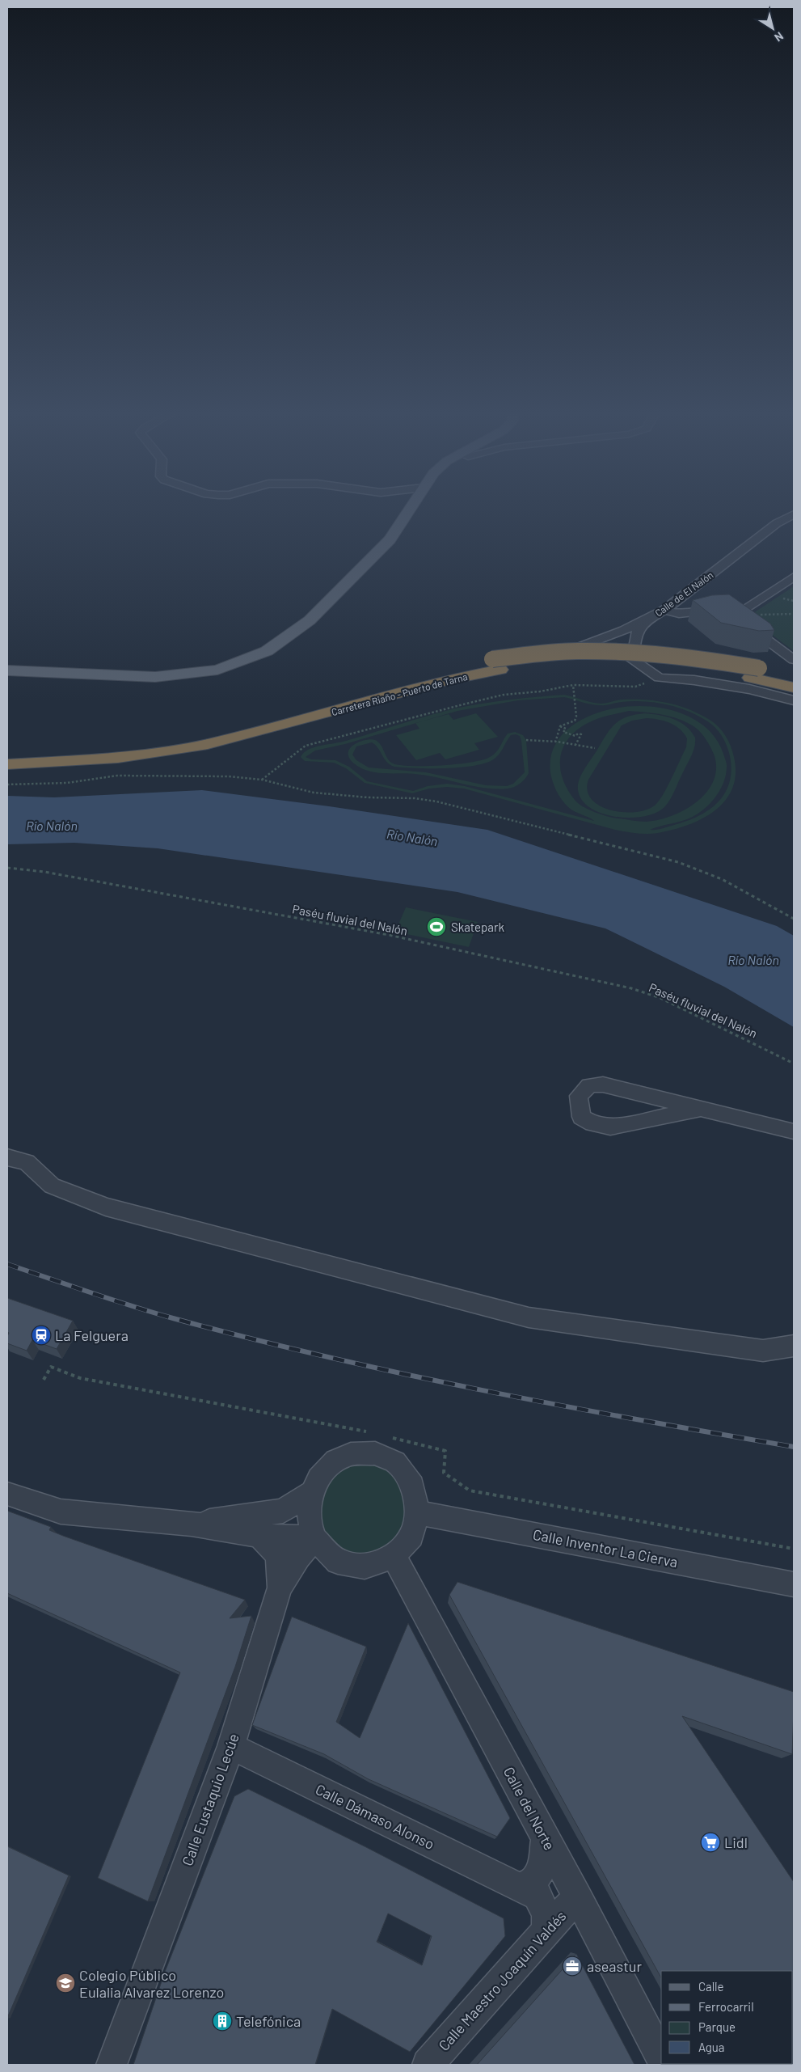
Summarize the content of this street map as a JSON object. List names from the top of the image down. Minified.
{"streets":{"highway":["Carretera Riaño - Puerto de Tarna"],"street":["Calle de El Nalón","Calle Inventor La Cierva","Calle Eustaquio Lecúe","Calle del Norte","Calle Dámaso Alonso","Calle Maestro Joaquín Valdés"],"path":["Paséu fluvial del Nalón"]},"crossings":[["Calle Inventor La Cierva","Calle Eustaquio Lecúe"],["Calle Inventor La Cierva","Calle del Norte"],["Calle Eustaquio Lecúe","Calle del Norte"],["Calle Eustaquio Lecúe","Calle Dámaso Alonso"],["Calle del Norte","Calle Maestro Joaquín Valdés"],["Calle Dámaso Alonso","Calle Maestro Joaquín Valdés"]],"water":["Río Nalón"],"places":{"sports":["Skatepark"],"station":["La Felguera"],"supermarket":["Lidl"],"office":["aseastur"],"school or university":["Colegio Público Eulalia Alvarez Lorenzo"],"building":["Telefónica"]},"legend":["Calle","Ferrocarril","Parque","Agua"],"north":"bottom right"}
